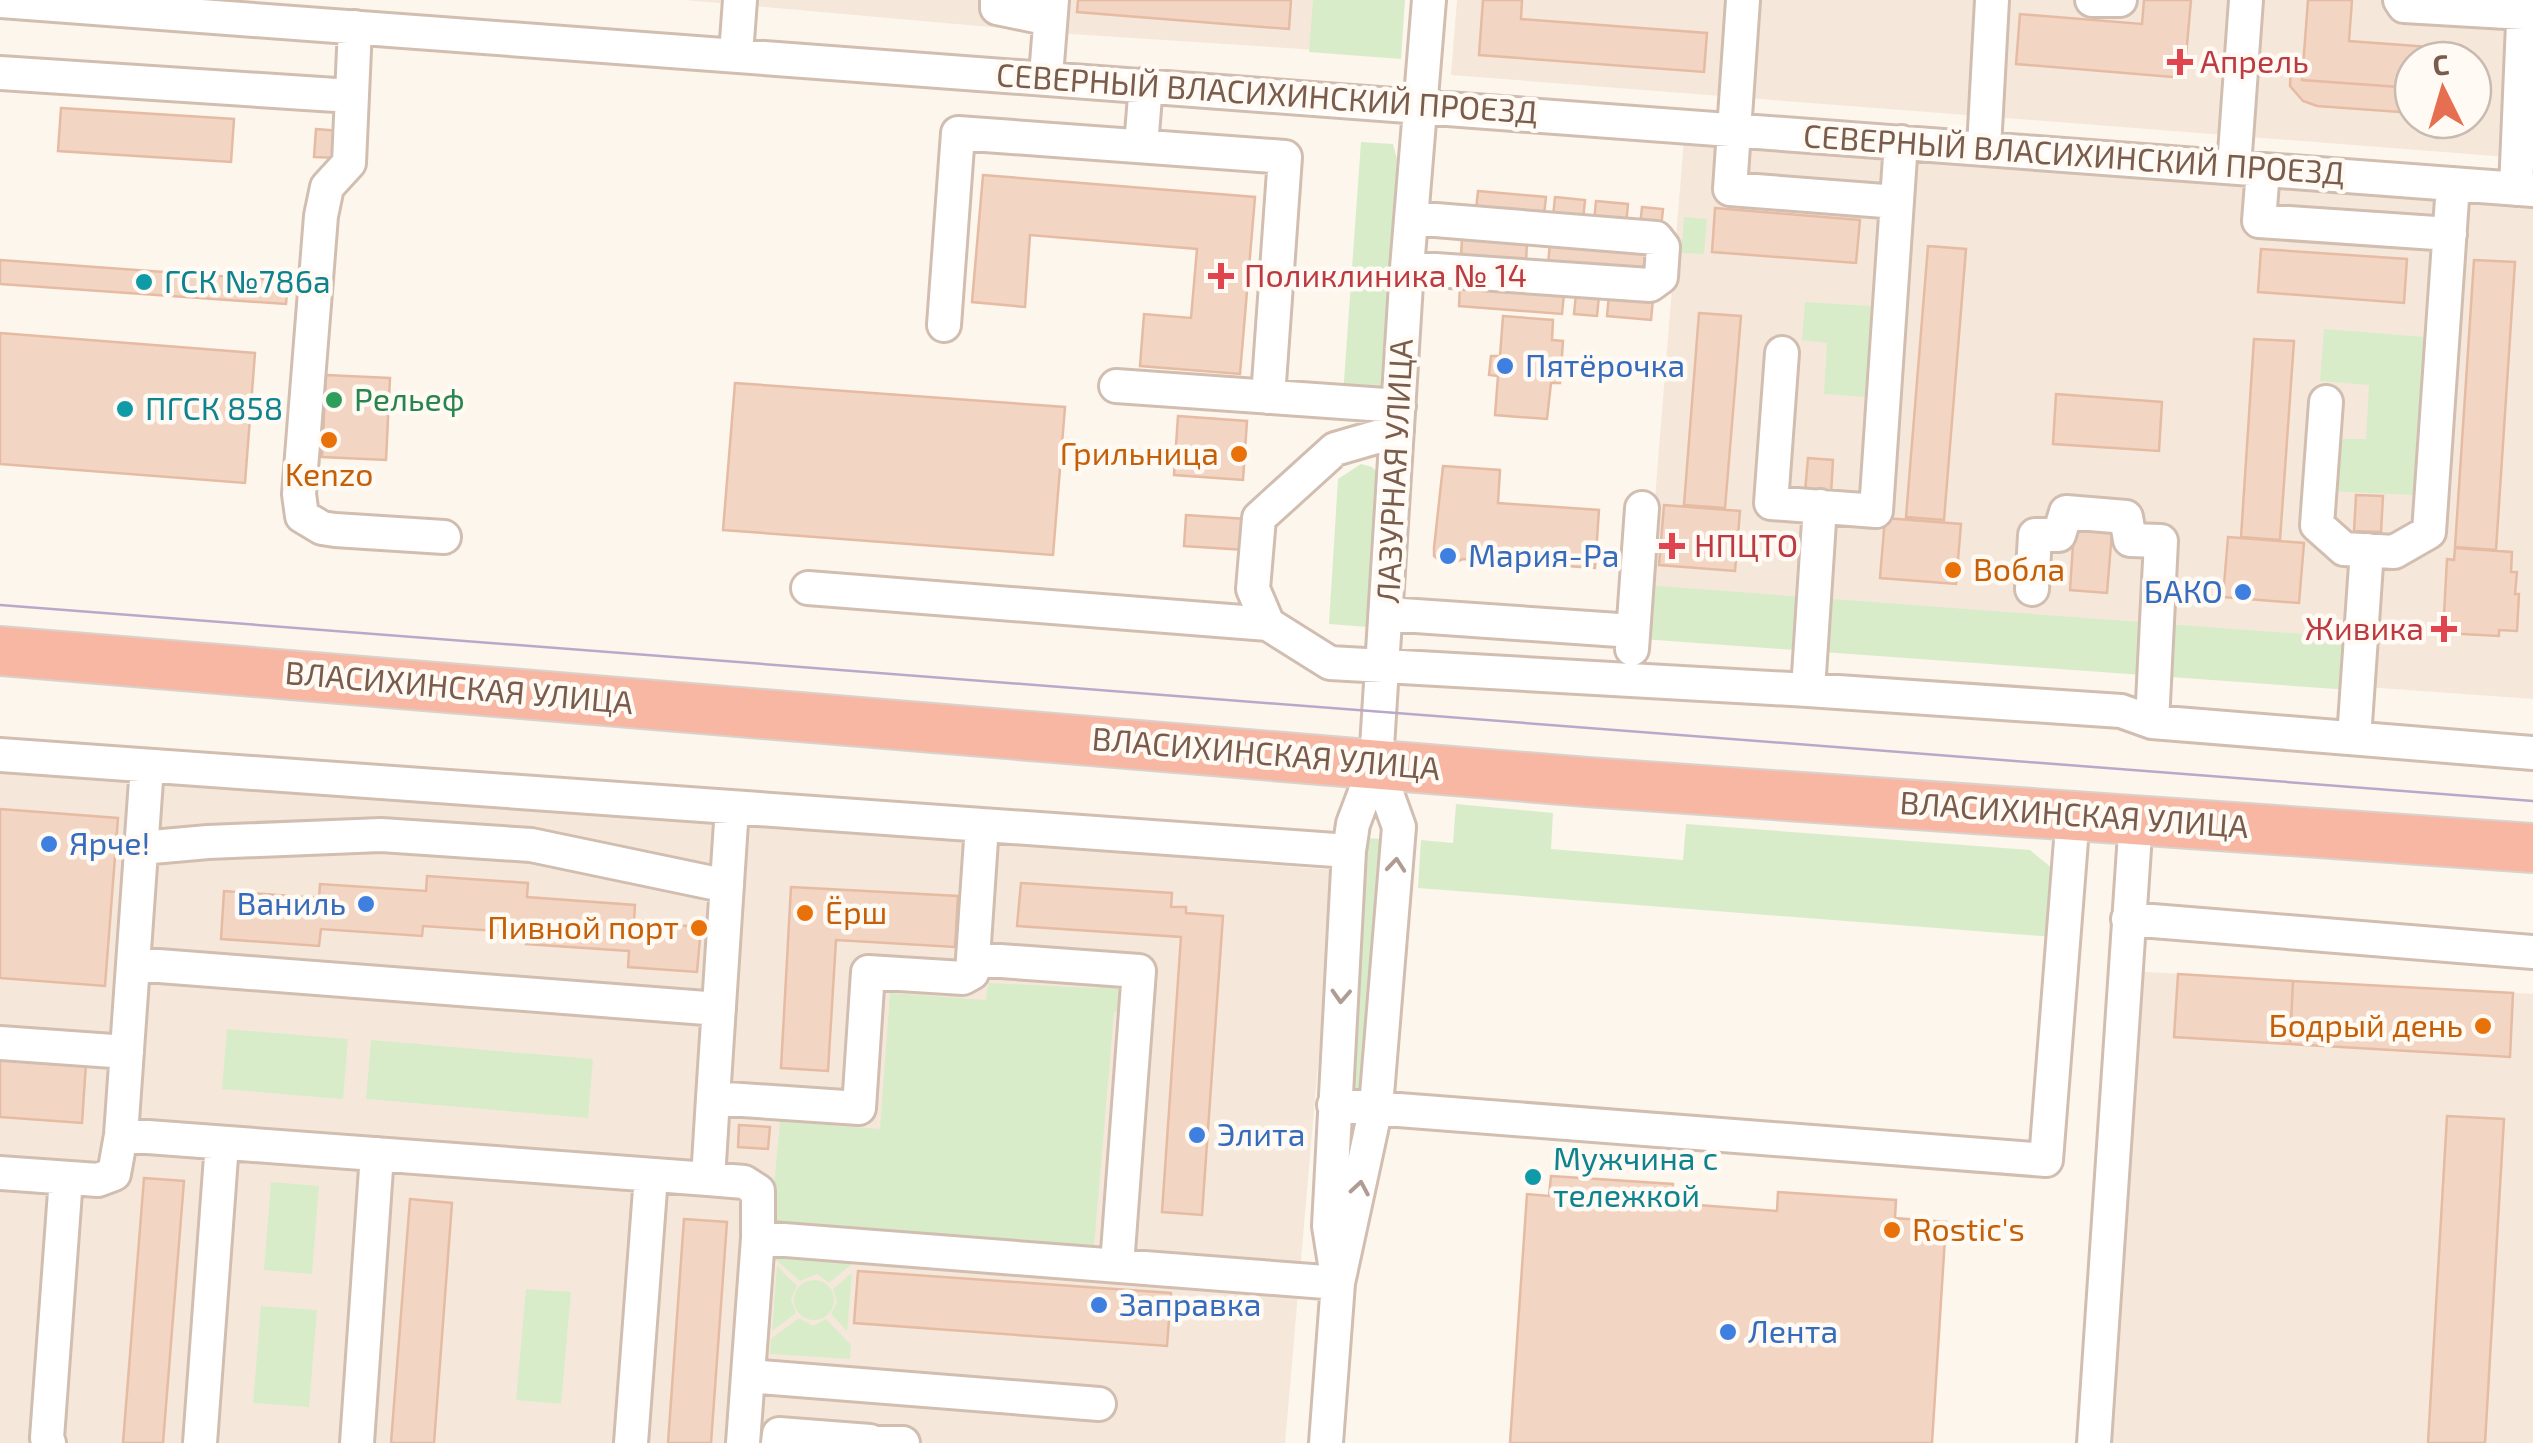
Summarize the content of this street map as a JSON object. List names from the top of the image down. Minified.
{"streets":{"highway":["ВЛАСИХИНСКАЯ УЛИЦА"],"street":["СЕВЕРНЫЙ ВЛАСИХИНСКИЙ ПРОЕЗД","ЛАЗУРНАЯ УЛИЦА"]},"crossings":[["СЕВЕРНЫЙ ВЛАСИХИНСКИЙ ПРОЕЗД","ЛАЗУРНАЯ УЛИЦА"],["ЛАЗУРНАЯ УЛИЦА","ВЛАСИХИНСКАЯ УЛИЦА"]],"places":{"health":["Апрель","Поликлиника № 14","НПЦТО","Живика"],"other":["ГСК №786а","Пятёрочка","Рельеф","ПГСК 858","Kenzo","Грильница","Мария-Ра","Вобла","БАКО","Ярче!","Ваниль","Ёрш","Пивной порт","Бодрый день","Элита","Мужчина с тележкой","Rostic's","Заправка","Лента"]},"north":"top"}
